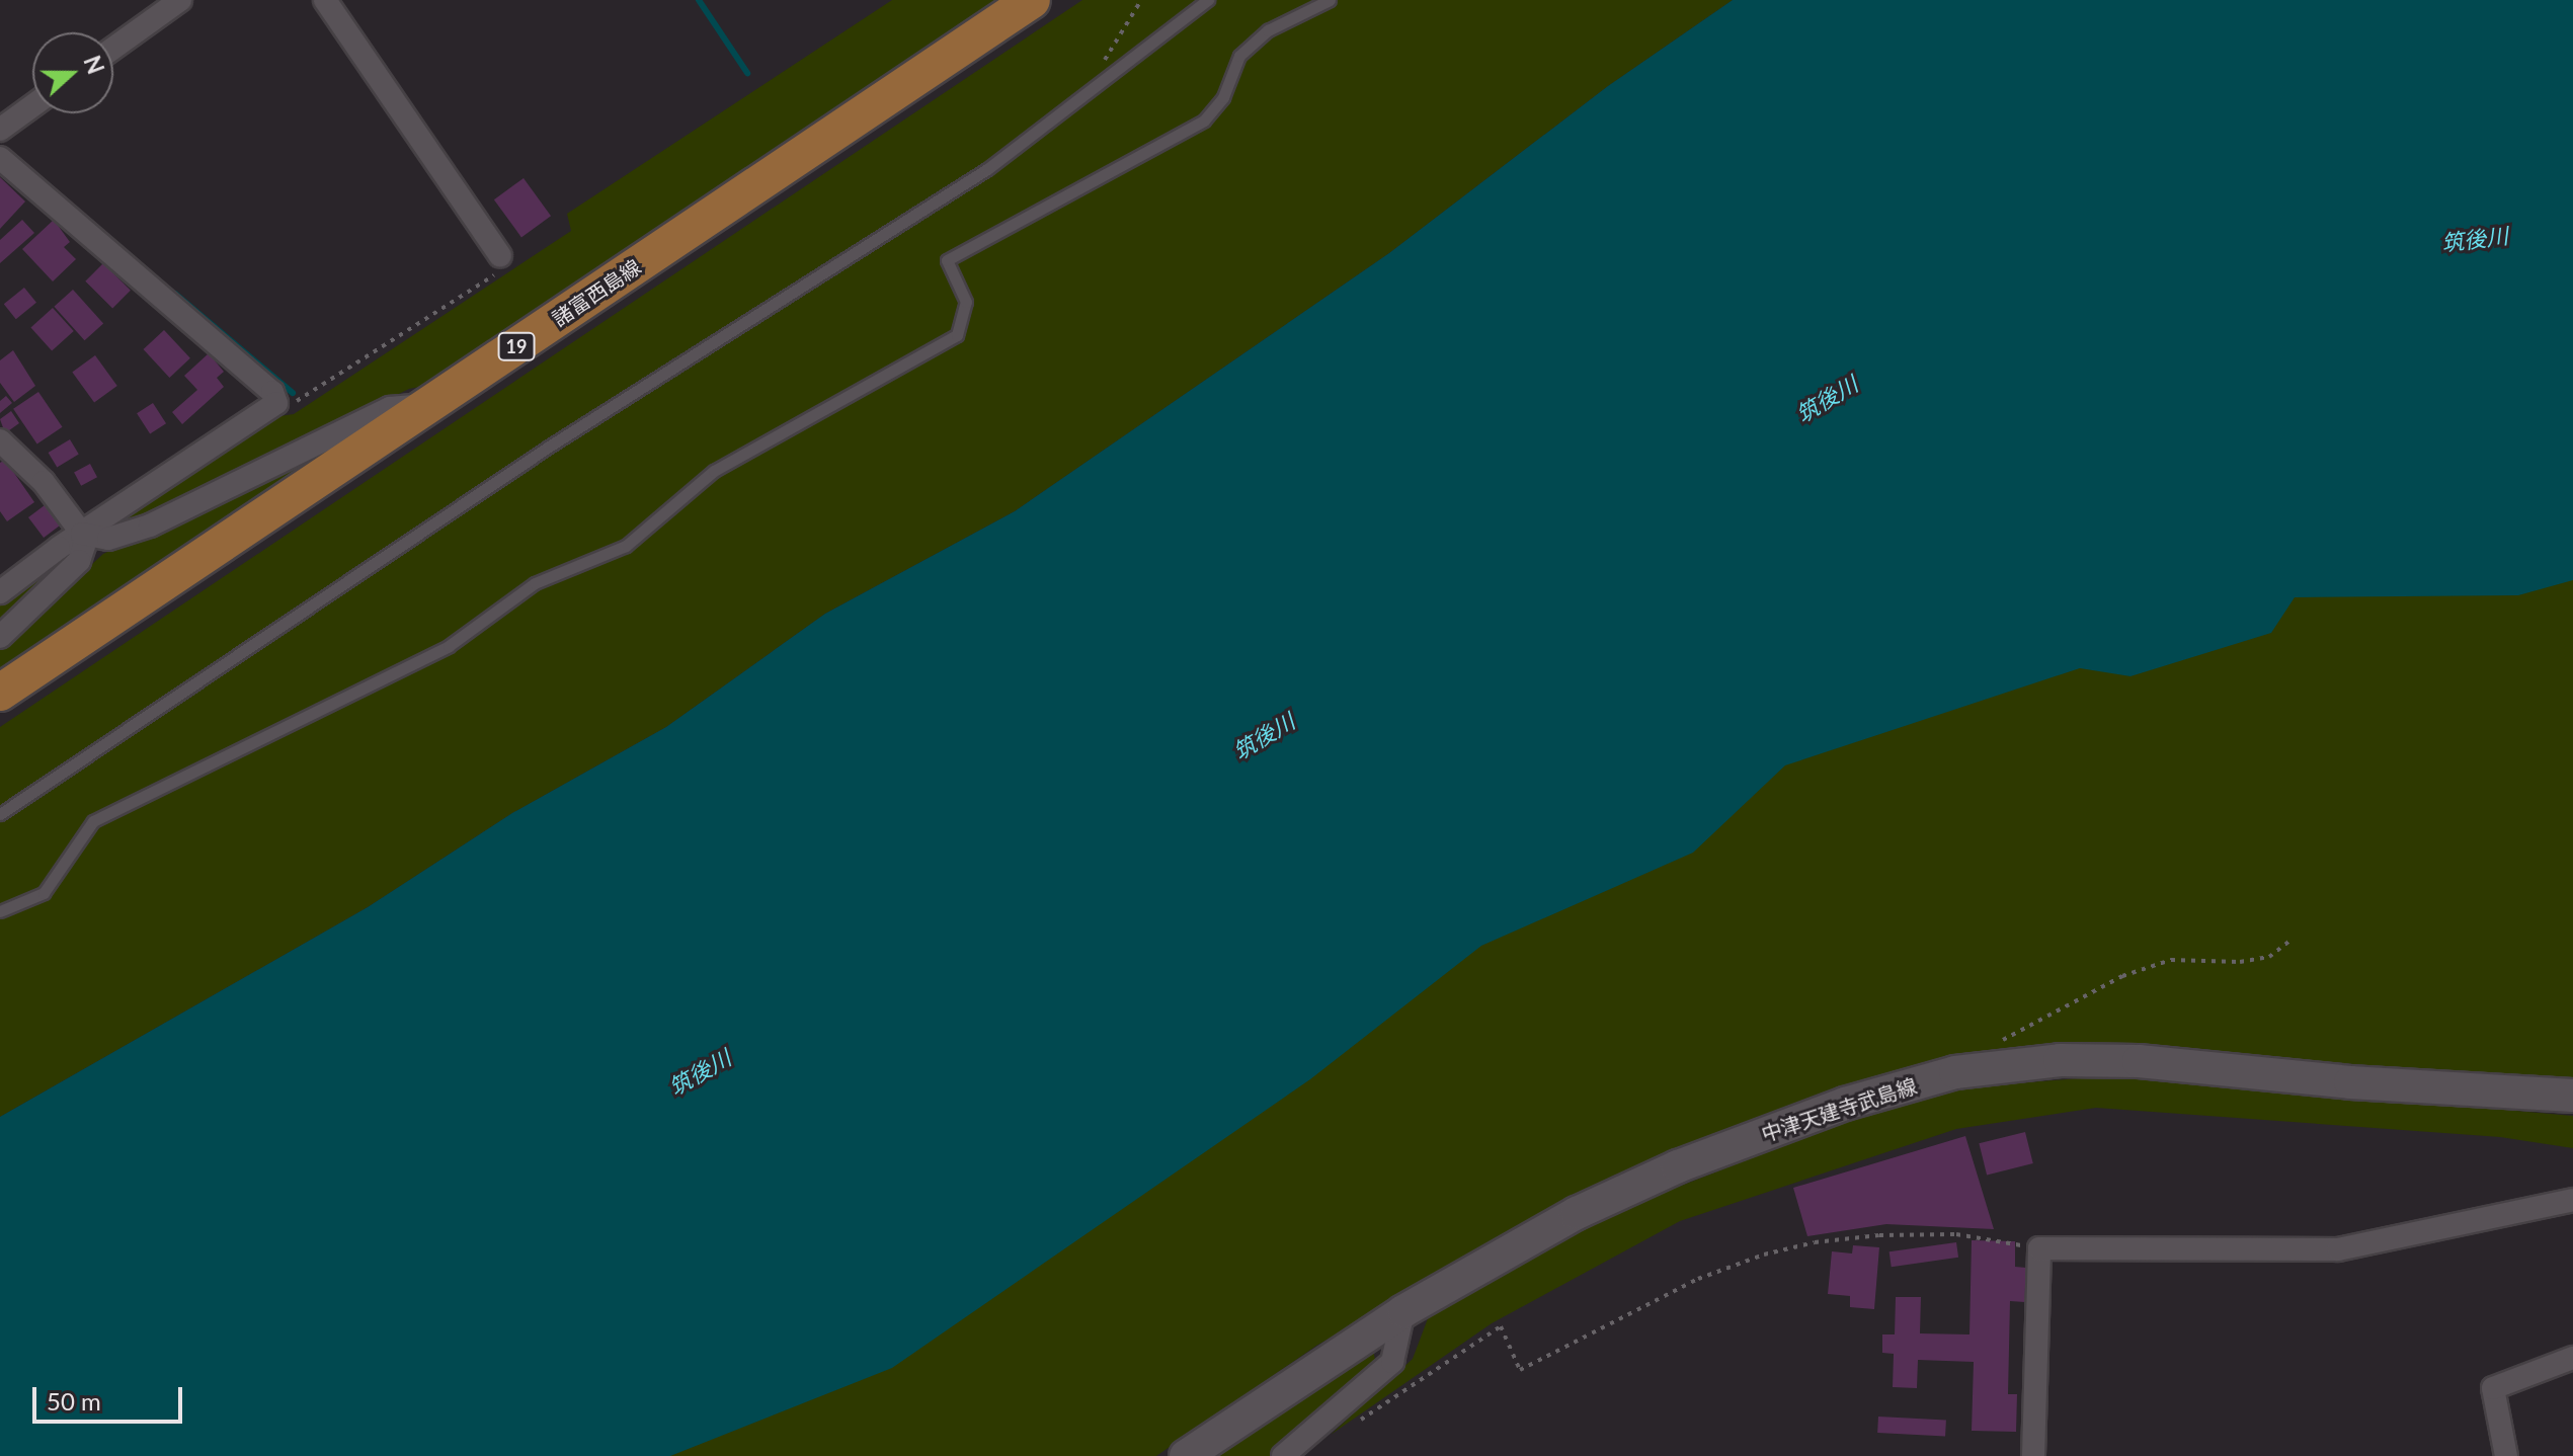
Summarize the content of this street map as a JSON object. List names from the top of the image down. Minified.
{"streets":{"main road":["諸富西島線","19","中津天建寺武島線"]},"water":["筑後川"],"scale_bar":"50 m","north":"right"}
